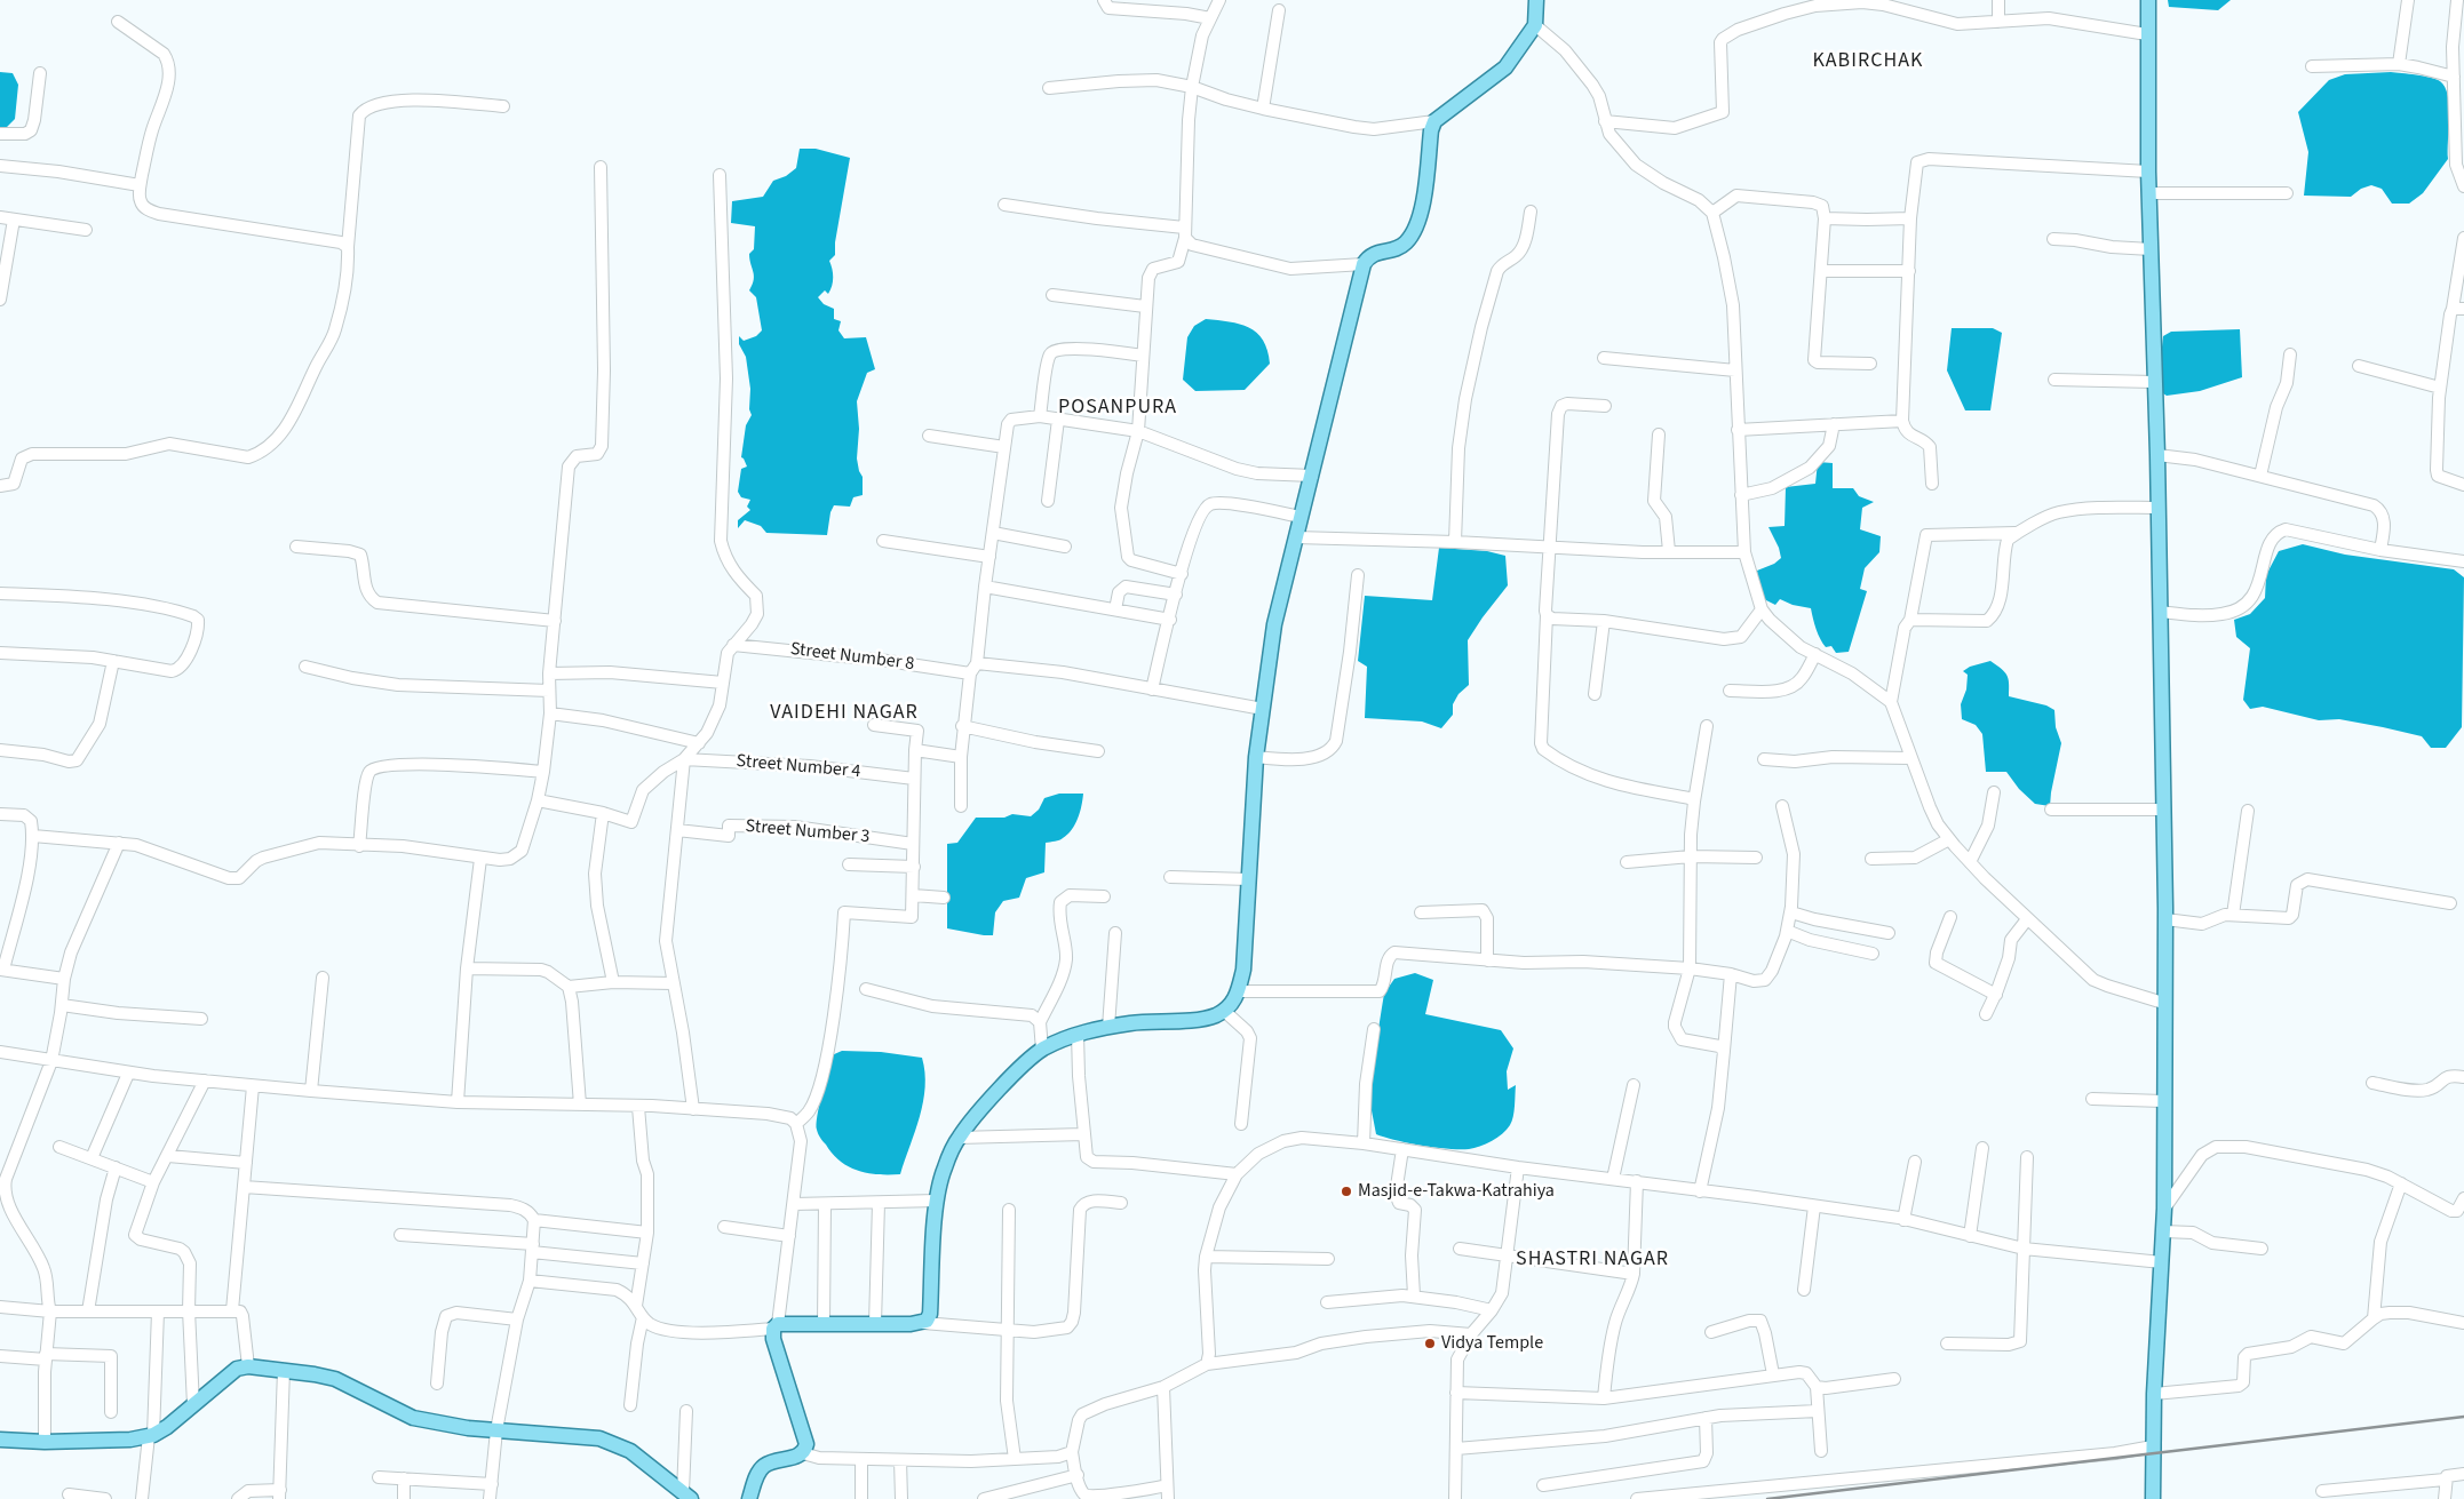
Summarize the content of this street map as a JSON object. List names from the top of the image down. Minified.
{"streets":{"street":["Street Number 8","Street Number 4","Street Number 3"]},"districts":["KABIRCHAK","POSANPURA","VAIDEHI NAGAR","SHASTRI NAGAR"],"places":["Masjid-e-Takwa-Katrahiya","Vidya Temple"]}
